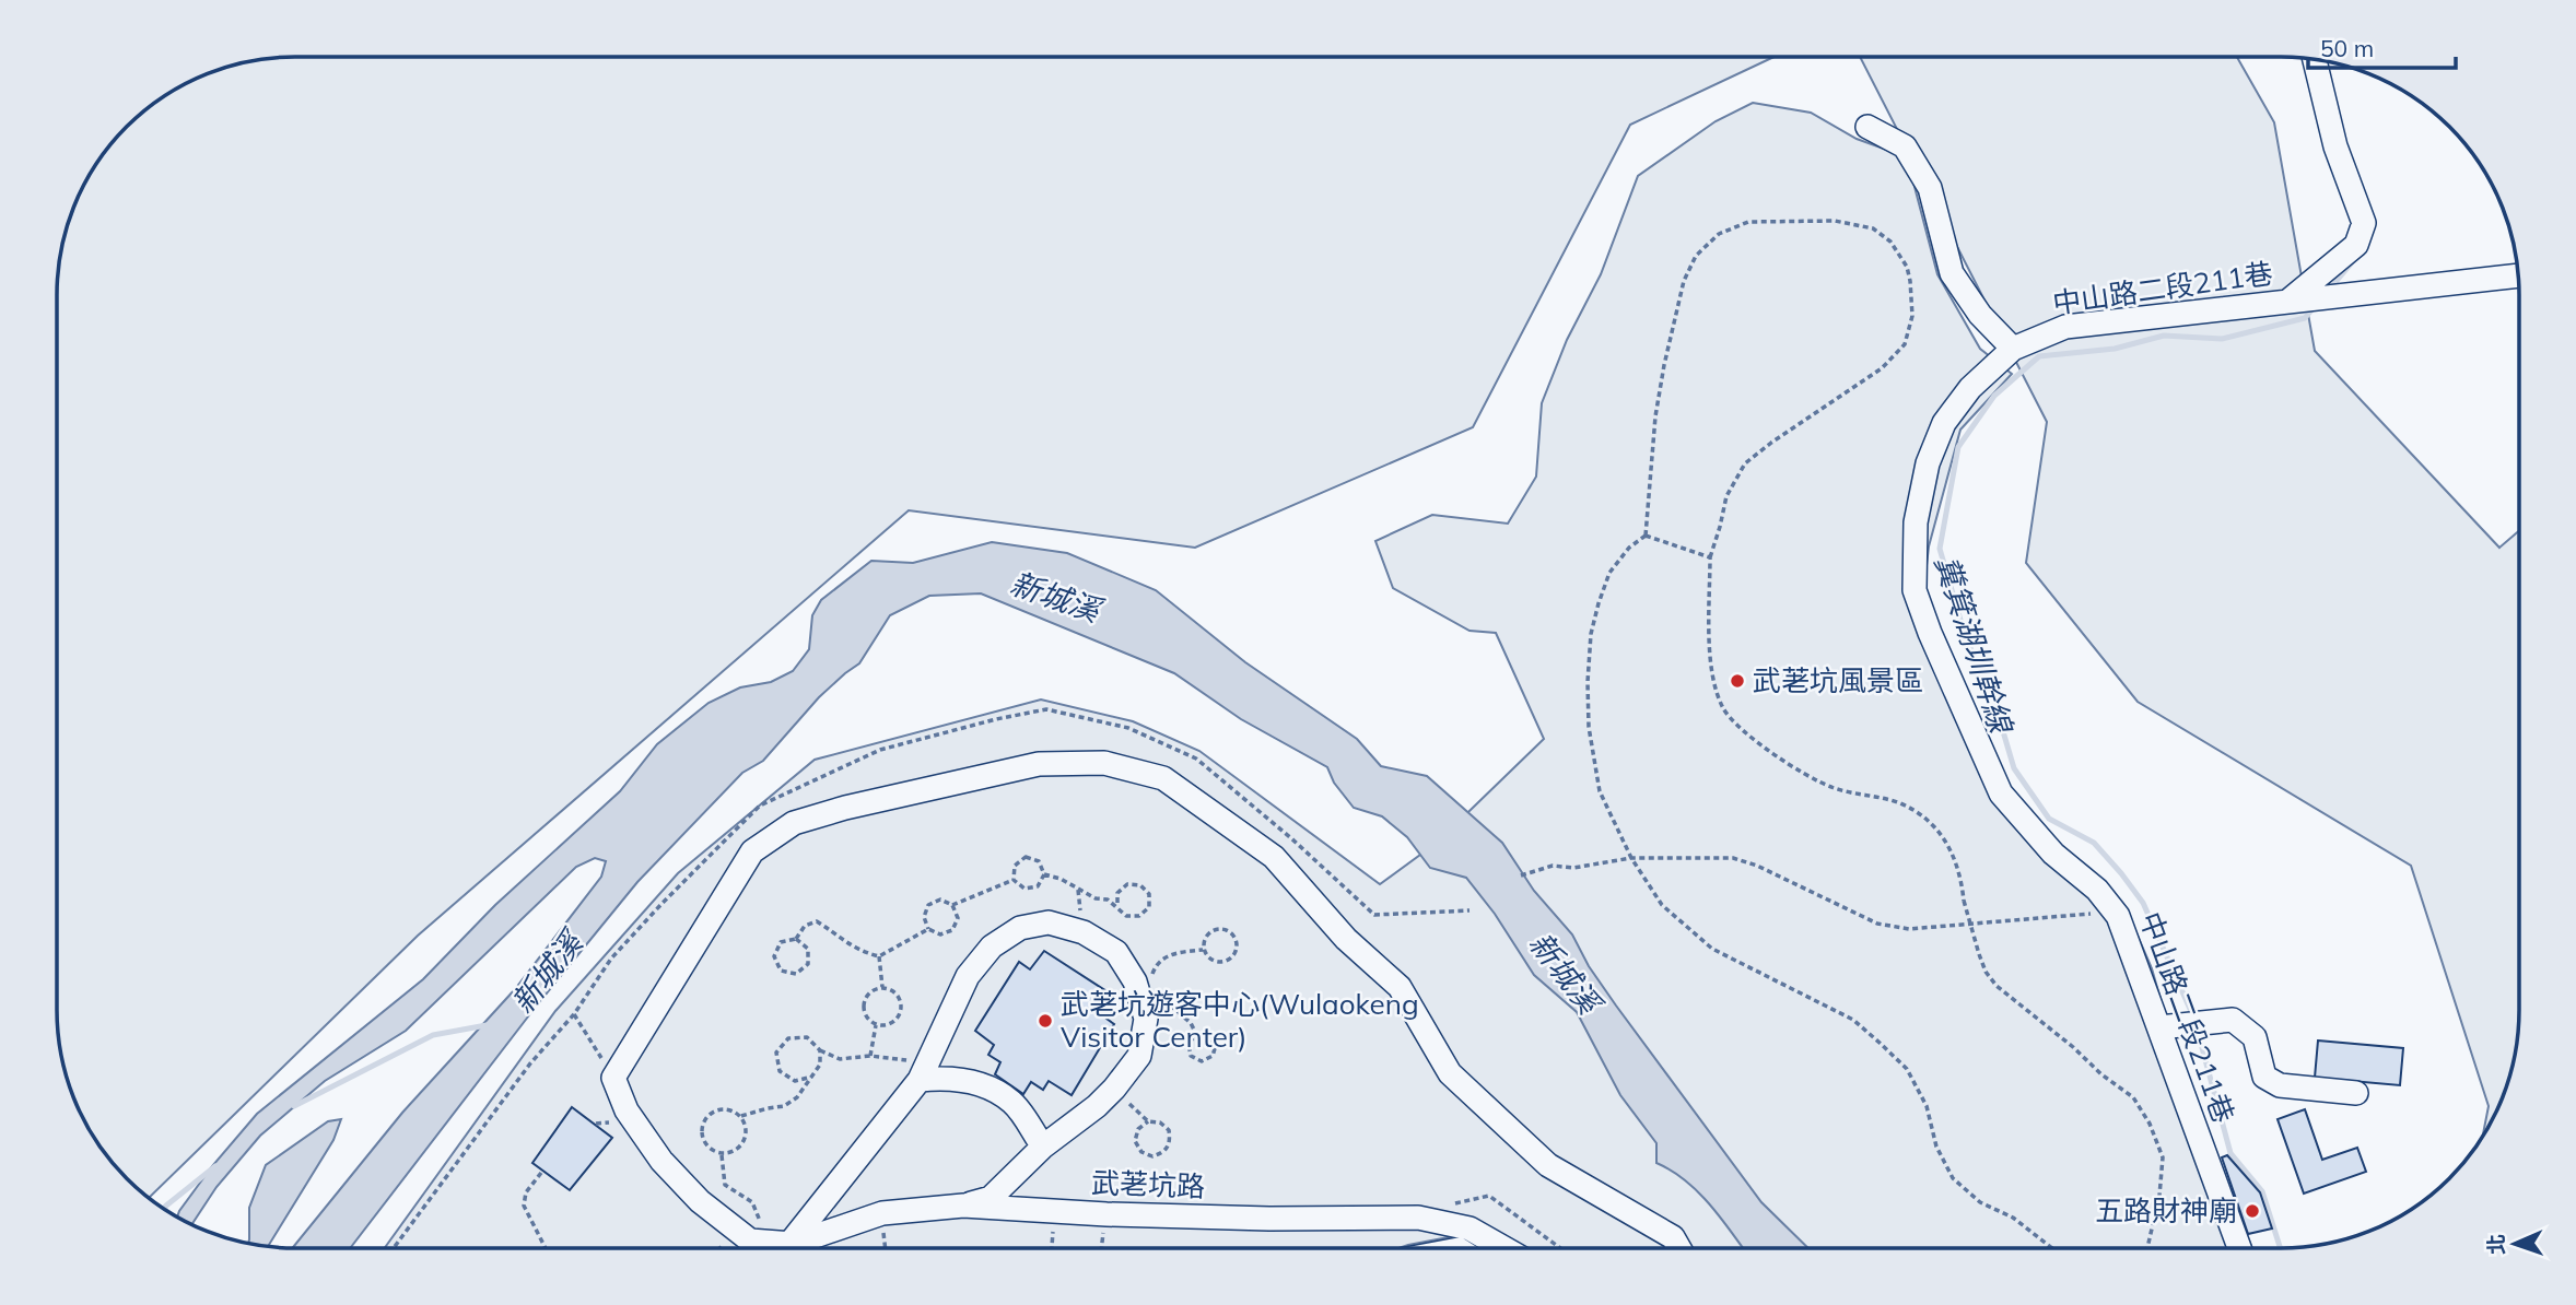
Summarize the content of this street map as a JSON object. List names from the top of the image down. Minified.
{"streets":{"street":["中山路二段211巷","武荖坑路"]},"water":["新城溪","糞箕湖圳幹線"],"places":["武荖坑風景區","武荖坑遊客中心(Wulaokeng Visitor Center)","五路財神廟"],"scale_bar":"50 m","north":"left"}
